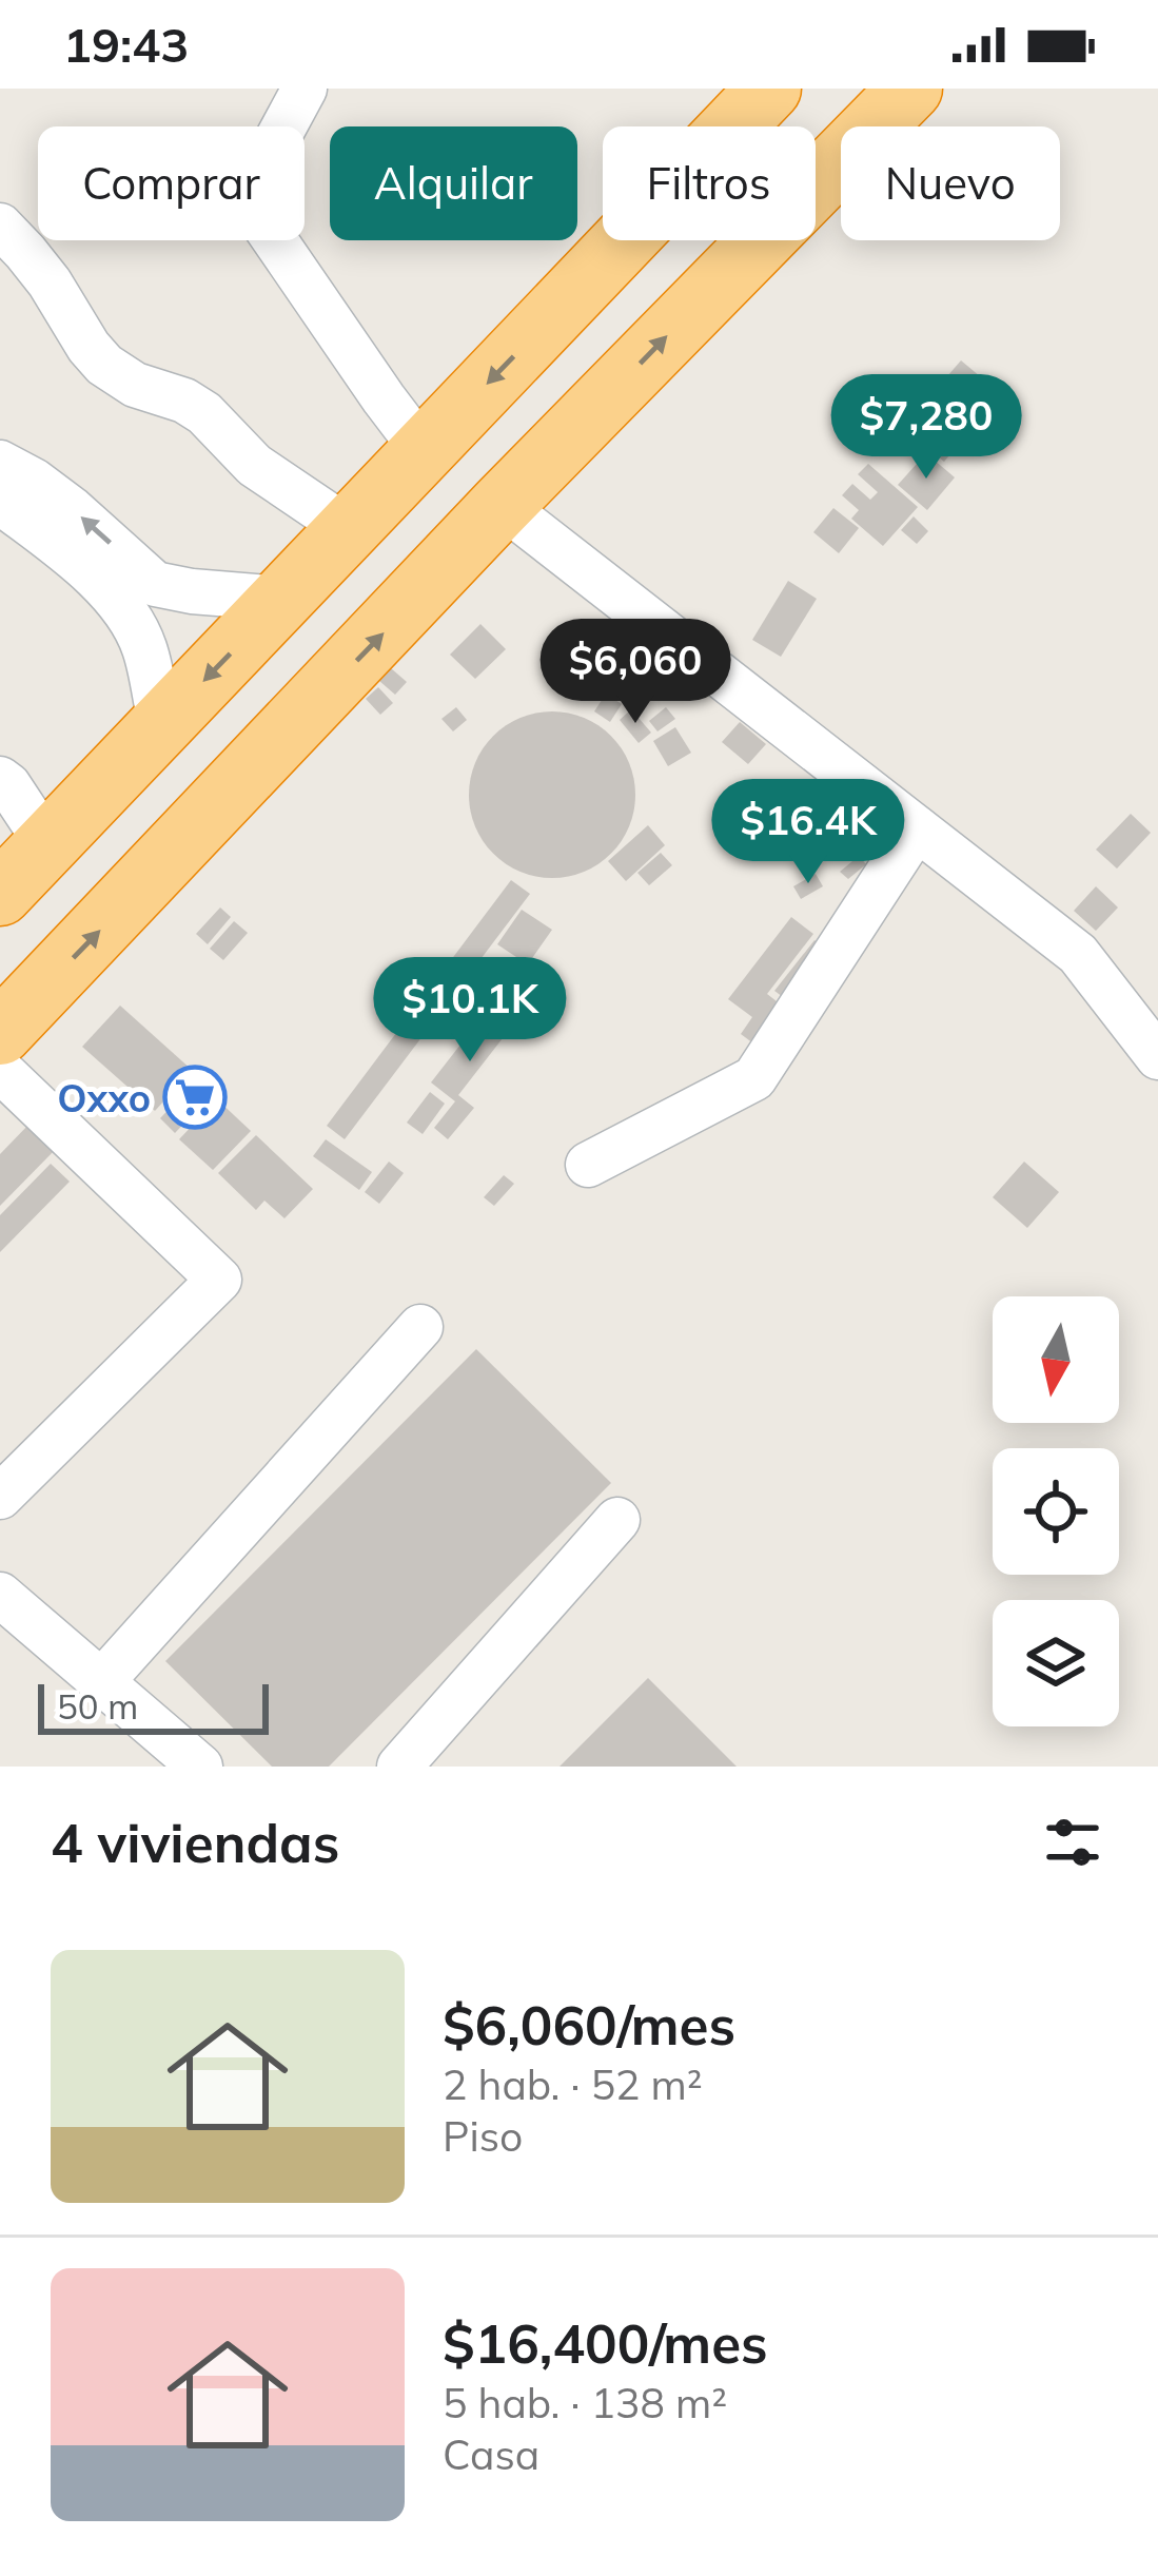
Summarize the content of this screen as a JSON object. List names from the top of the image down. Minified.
{"places":{"supermarket":["Oxxo"]},"scale_bar":"50 m","north":"bottom","page":{"status":"19:43","chip":["Comprar","Alquilar","Filtros","Nuevo"],"price":["$7,280","$6,060","$16.4K","$10.1K"],"scale":"50 m","heading":"4 viviendas","list":[{"name":"$6,060/mes","note":"2 hab. · 52 m² · Piso"},{"name":"$16,400/mes","note":"5 hab. · 138 m² · Casa"}]}}
